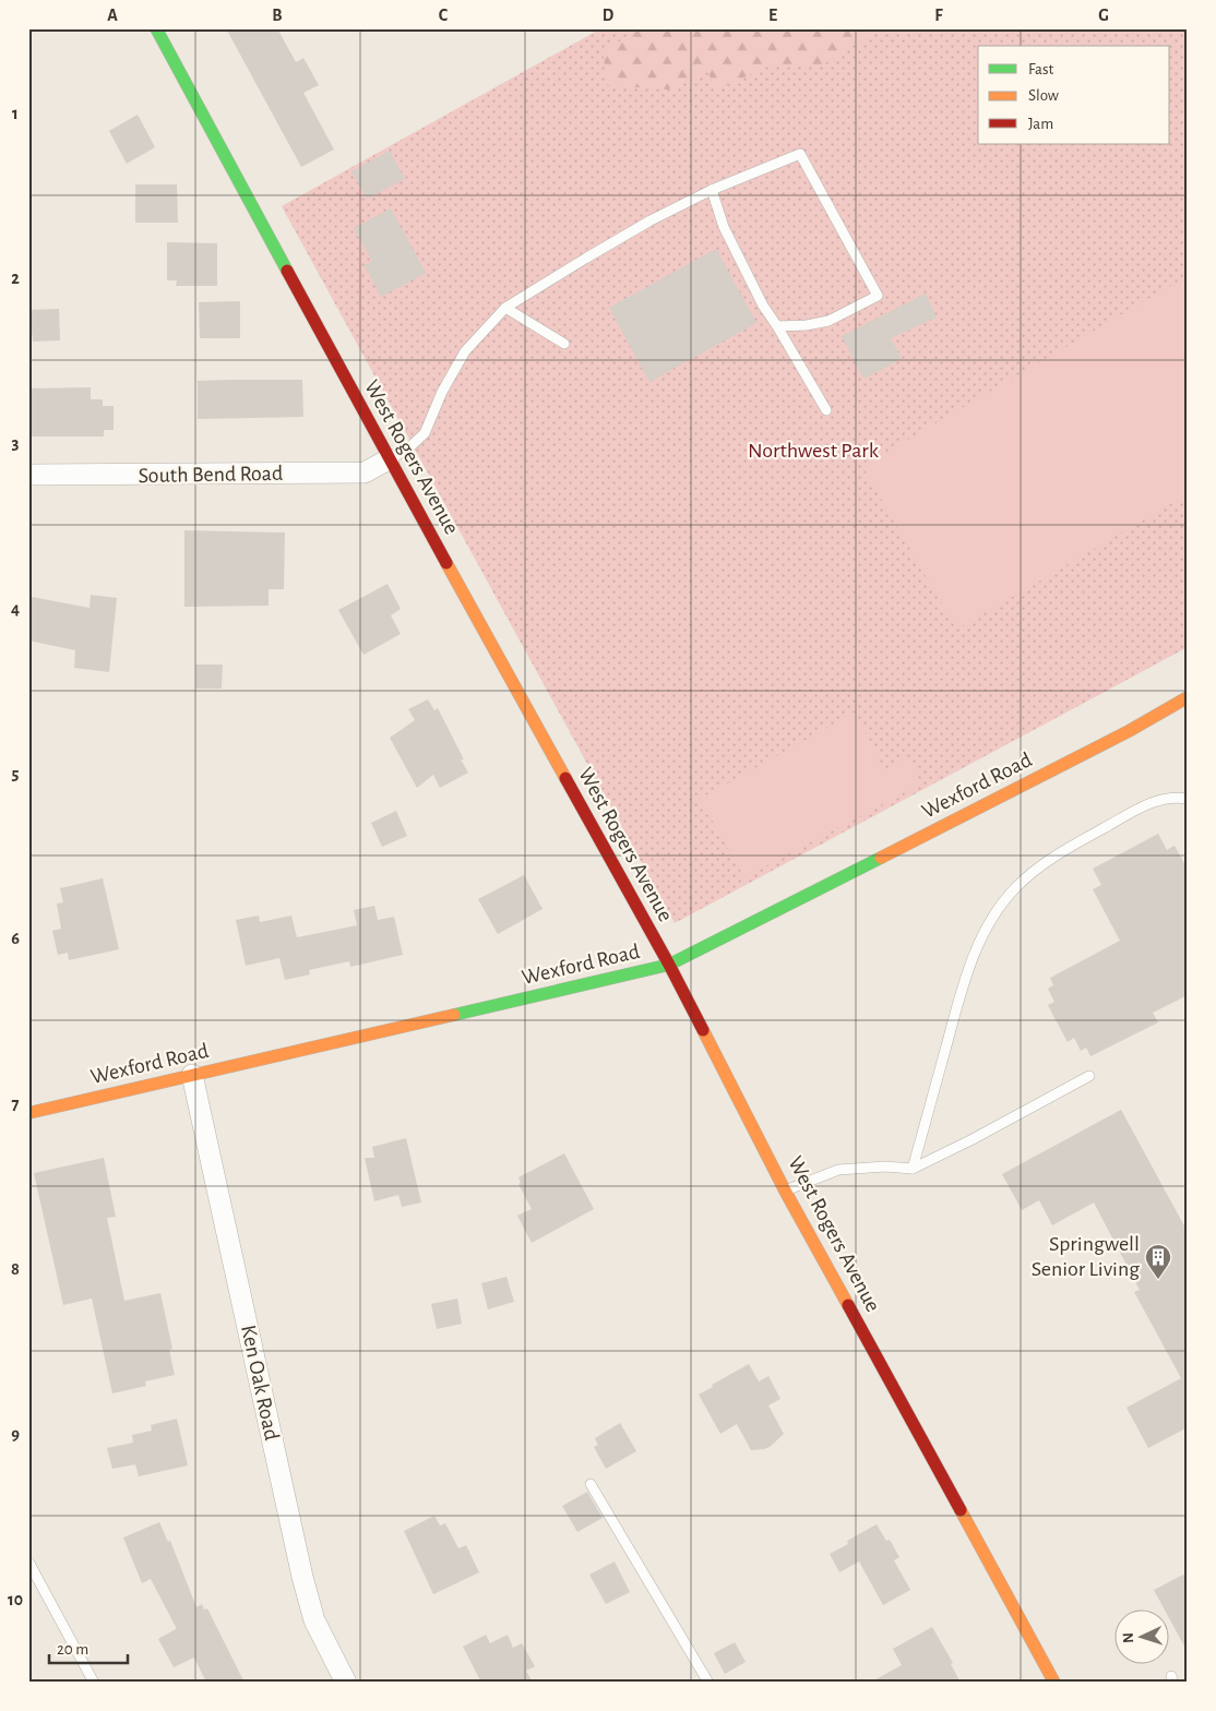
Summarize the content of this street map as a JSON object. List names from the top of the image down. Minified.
{"streets":{"street":["West Rogers Avenue","South Bend Road","Wexford Road","Ken Oak Road"]},"crossings":[["West Rogers Avenue","South Bend Road"],["West Rogers Avenue","Wexford Road"],["Wexford Road","Ken Oak Road"]],"parks":["Northwest Park"],"places":{"building":["Springwell Senior Living"]},"legend":["Fast","Slow","Jam"],"scale_bar":"20 m","north":"left","grid":{"columns":["A","B","C","D","E","F","G"],"rows":["1","2","3","4","5","6","7","8","9","10"]}}
